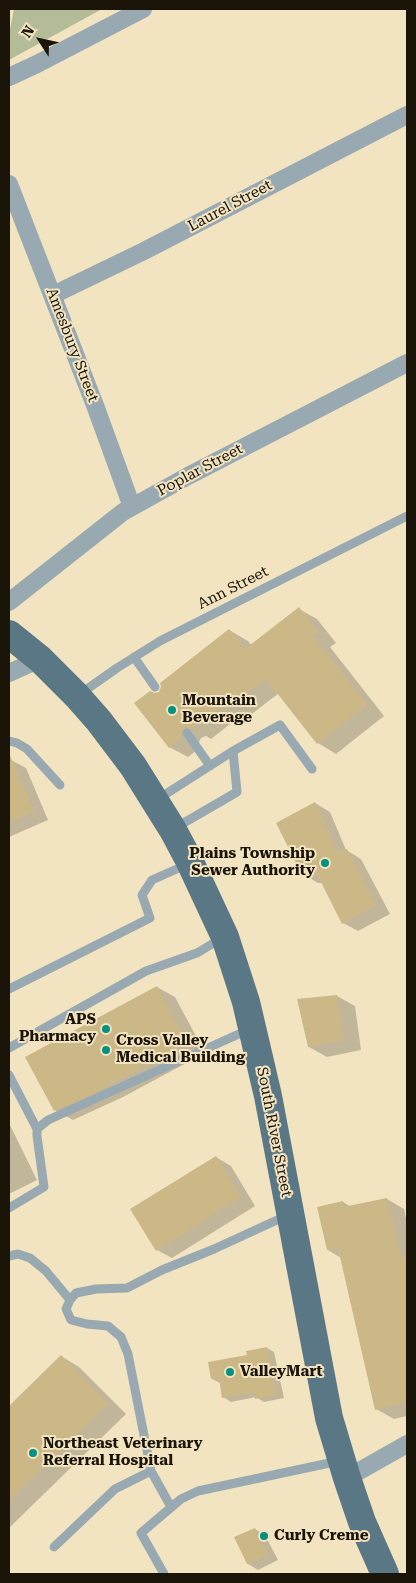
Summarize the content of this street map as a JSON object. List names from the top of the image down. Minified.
{"streets":{"main road":["South River Street"],"street":["Laurel Street","Amesbury Street","Poplar Street"],"lane":["Ann Street"]},"crossings":[["Laurel Street","Amesbury Street"],["Amesbury Street","Poplar Street"],["Ann Street","South River Street"]],"places":["Mountain Beverage","Plains Township Sewer Authority","APS Pharmacy","Cross Valley Medical Building","ValleyMart","Northeast Veterinary Referral Hospital","Curly Creme"],"north":"top left"}
